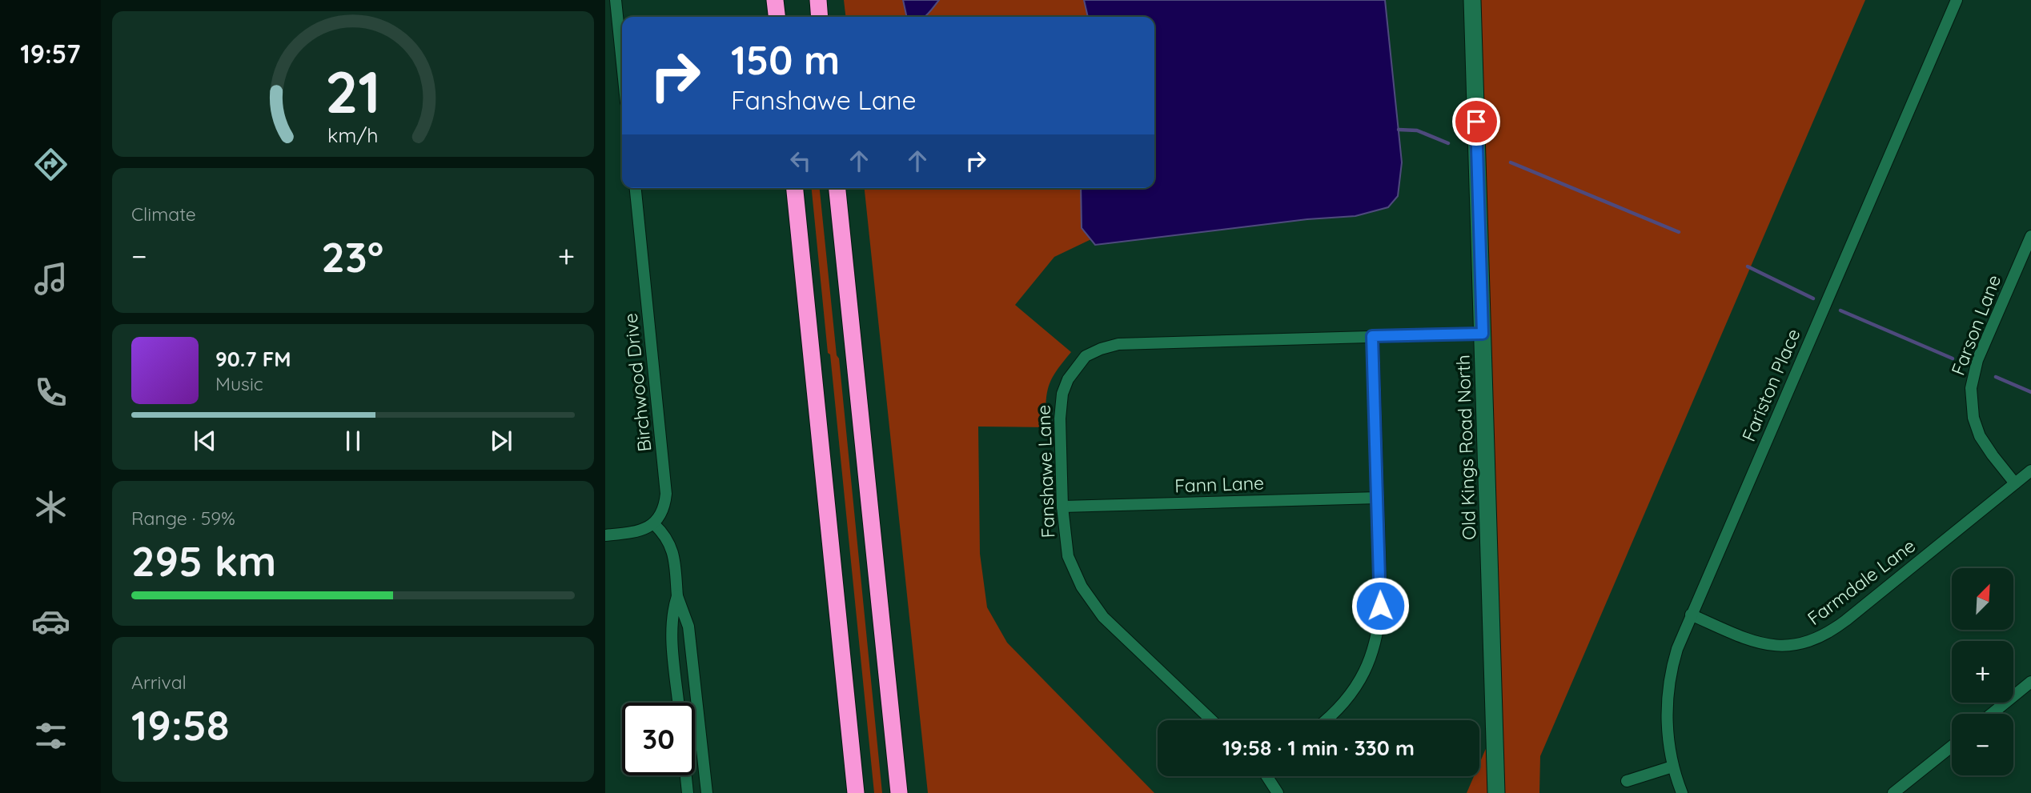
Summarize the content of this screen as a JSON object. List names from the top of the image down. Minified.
{"streets":{"street":["Farson Lane","Birchwood Drive","Fariston Place","Old Kings Road North","Fanshawe Lane","Fann Lane","Farmdale Lane"]},"crossings":[["Farson Lane","Farmdale Lane"],["Fariston Place","Farmdale Lane"],["Old Kings Road North","Fanshawe Lane"],["Fanshawe Lane","Fann Lane"]],"north":"top right","page":{"tabs":"19:57","turn":["150 m","Fanshawe Lane"],"tile":["Climate",["Range · 59%","295 km"],["Arrival","19:58"]],"heat":["−","23°","+"],"song":["90.7 FM","Music"],"map_buttons":["+","−"],"limit":"30","trip":"19:58 · 1 min · 330 m","gauge":["21","km/h"]}}
